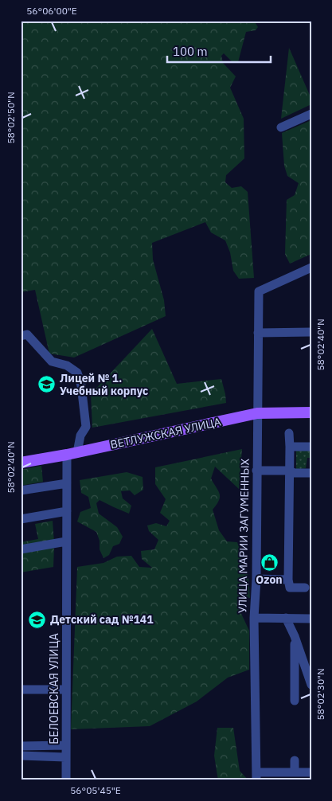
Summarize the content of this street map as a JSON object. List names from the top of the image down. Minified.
{"streets":{"main road":["ВЕТЛУЖСКАЯ УЛИЦА"],"street":["УЛИЦА МАРИИ ЗАГУМЕННЫХ","БЕЛОЕВСКАЯ УЛИЦА"]},"crossings":[["ВЕТЛУЖСКАЯ УЛИЦА","УЛИЦА МАРИИ ЗАГУМЕННЫХ"],["ВЕТЛУЖСКАЯ УЛИЦА","БЕЛОЕВСКАЯ УЛИЦА"]],"places":{"school or university":["Лицей № 1. Учебный корпус","Детский сад №141"],"shop":["Ozon"]},"scale_bar":"100 m","coordinates":["56°06'00\"E","58°02'50\"N","58°02'40\"N","58°02'30\"N","56°05'45\"E"]}
